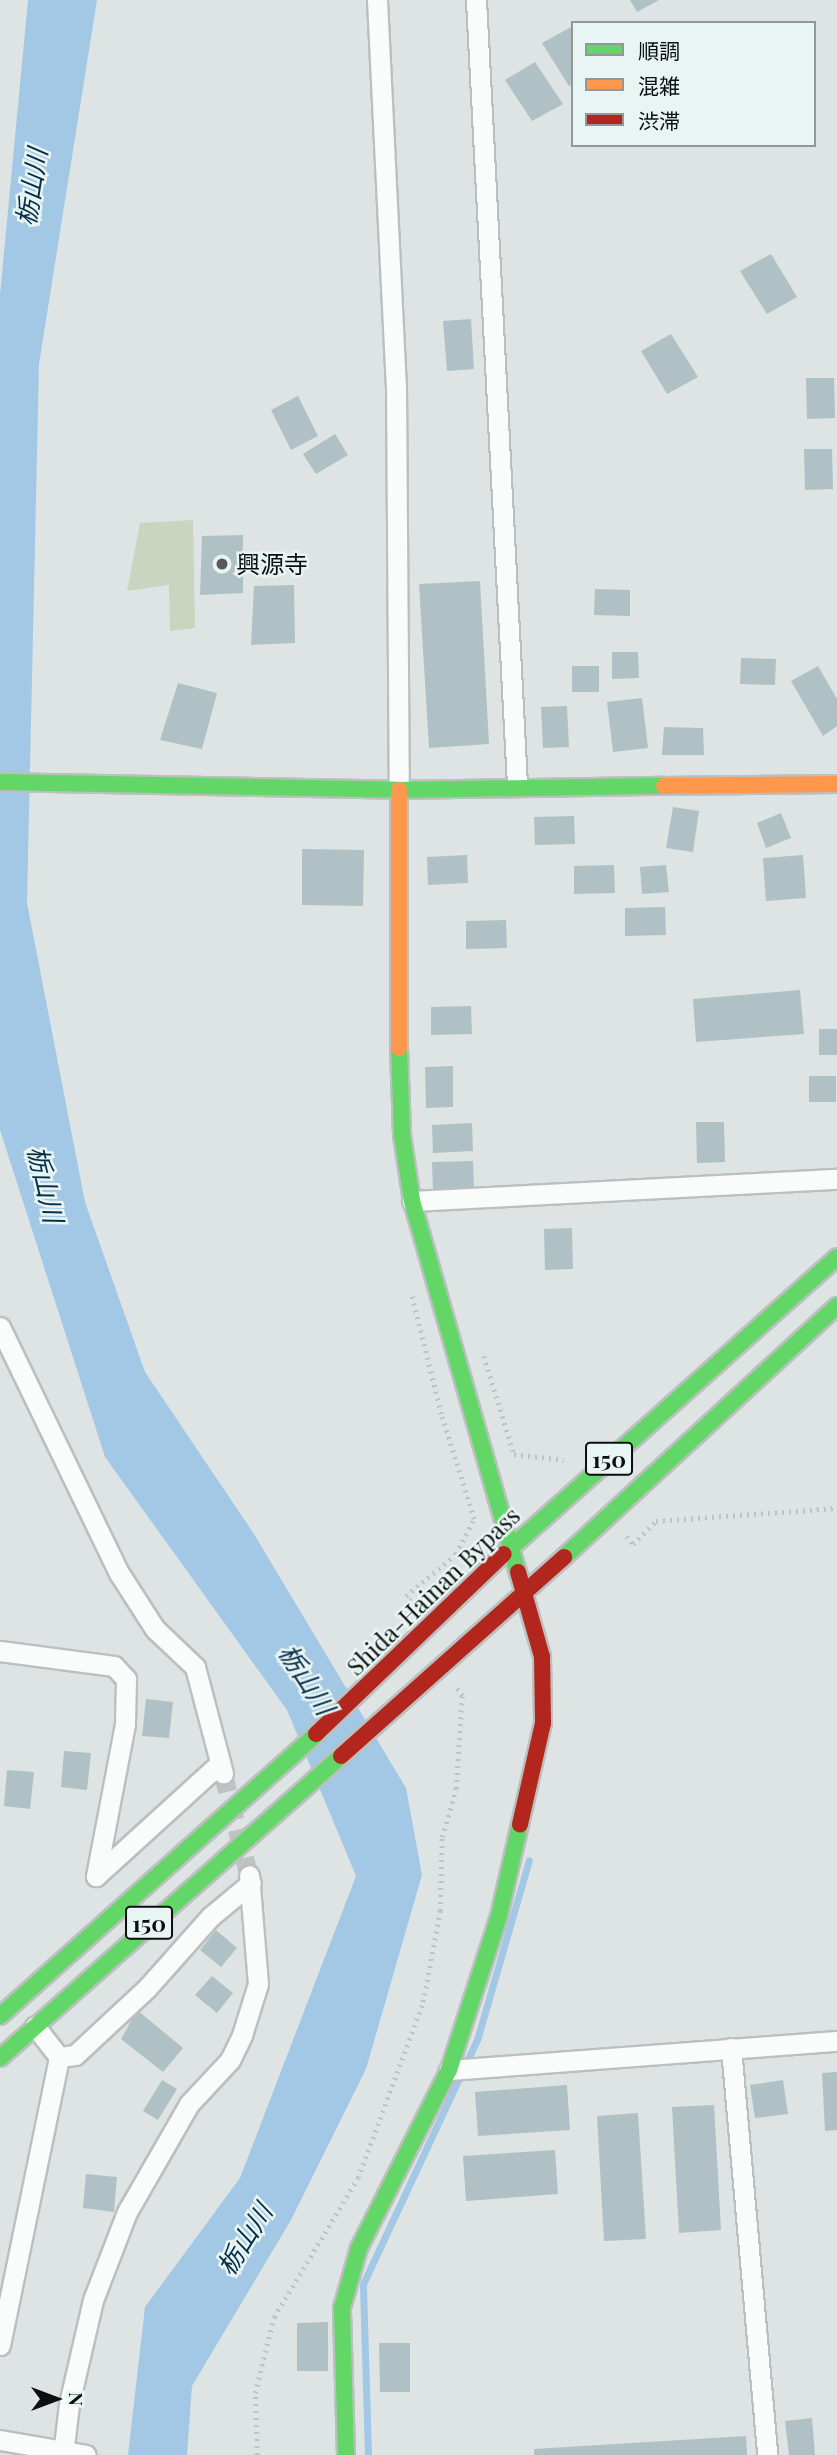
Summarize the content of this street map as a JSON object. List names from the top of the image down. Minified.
{"streets":{"main road":["150","Shida-Hainan Bypass"]},"water":["栃山川"],"places":["興源寺"],"legend":["順調","混雑","渋滞"],"north":"right"}
